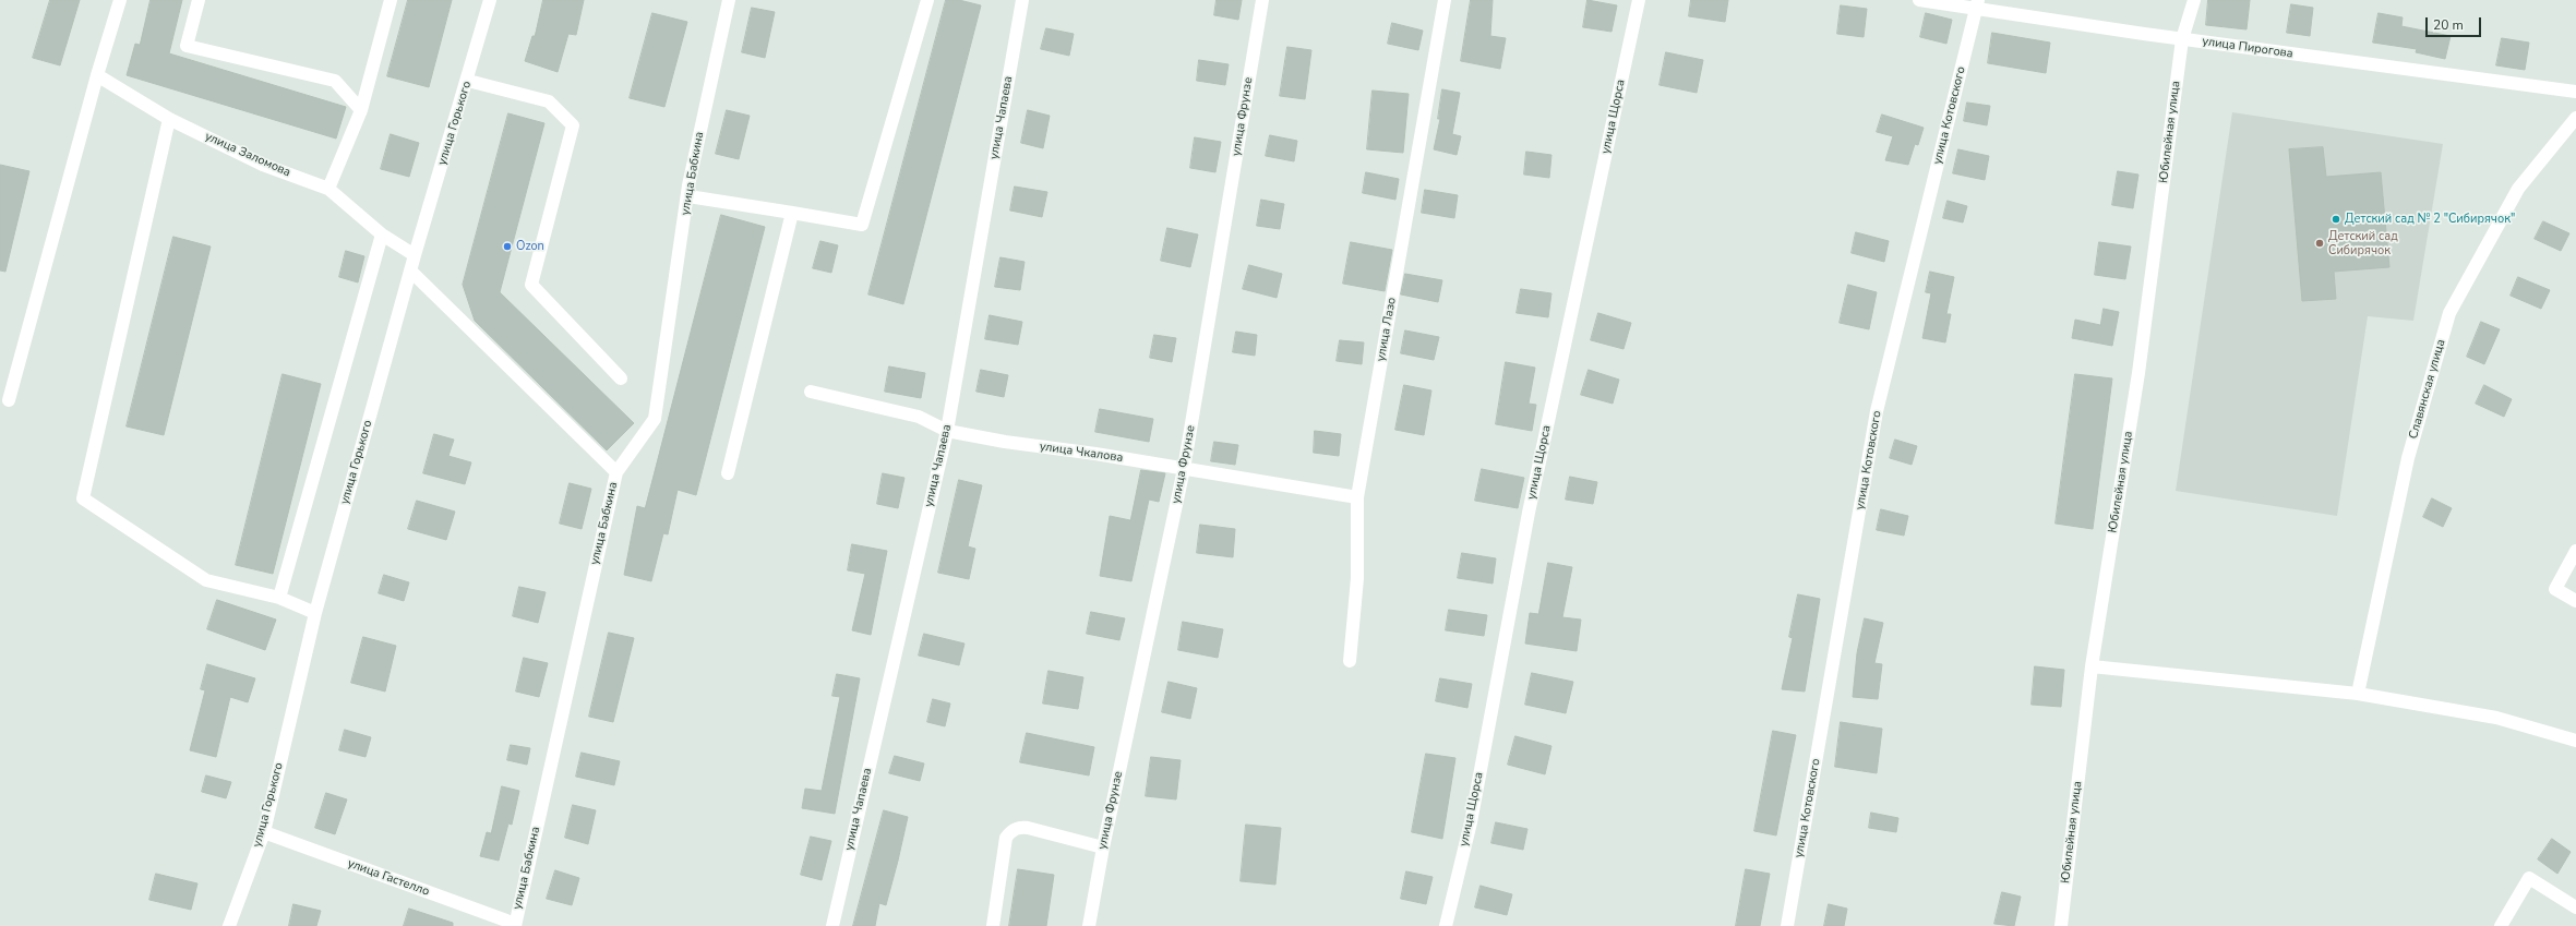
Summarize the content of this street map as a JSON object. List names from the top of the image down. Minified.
{"streets":{"street":["улица Пирогова","улица Котовского","улица Фрунзе","улица Щорса","улица Чапаева","улица Горького","Юбилейная улица","улица Заломова","улица Бабкина","улица Лазо","Славянская улица","улица Чкалова","улица Гастелло"]},"crossings":[["улица Пирогова","улица Котовского"],["улица Пирогова","Юбилейная улица"],["улица Фрунзе","улица Чкалова"],["улица Чапаева","улица Чкалова"],["улица Горького","улица Заломова"],["улица Горького","улица Гастелло"],["улица Лазо","улица Чкалова"]],"places":["Детский сад № 2 \"Сибирячок\"","Детский сад Сибирячок","Ozon"],"scale_bar":"20 m"}
